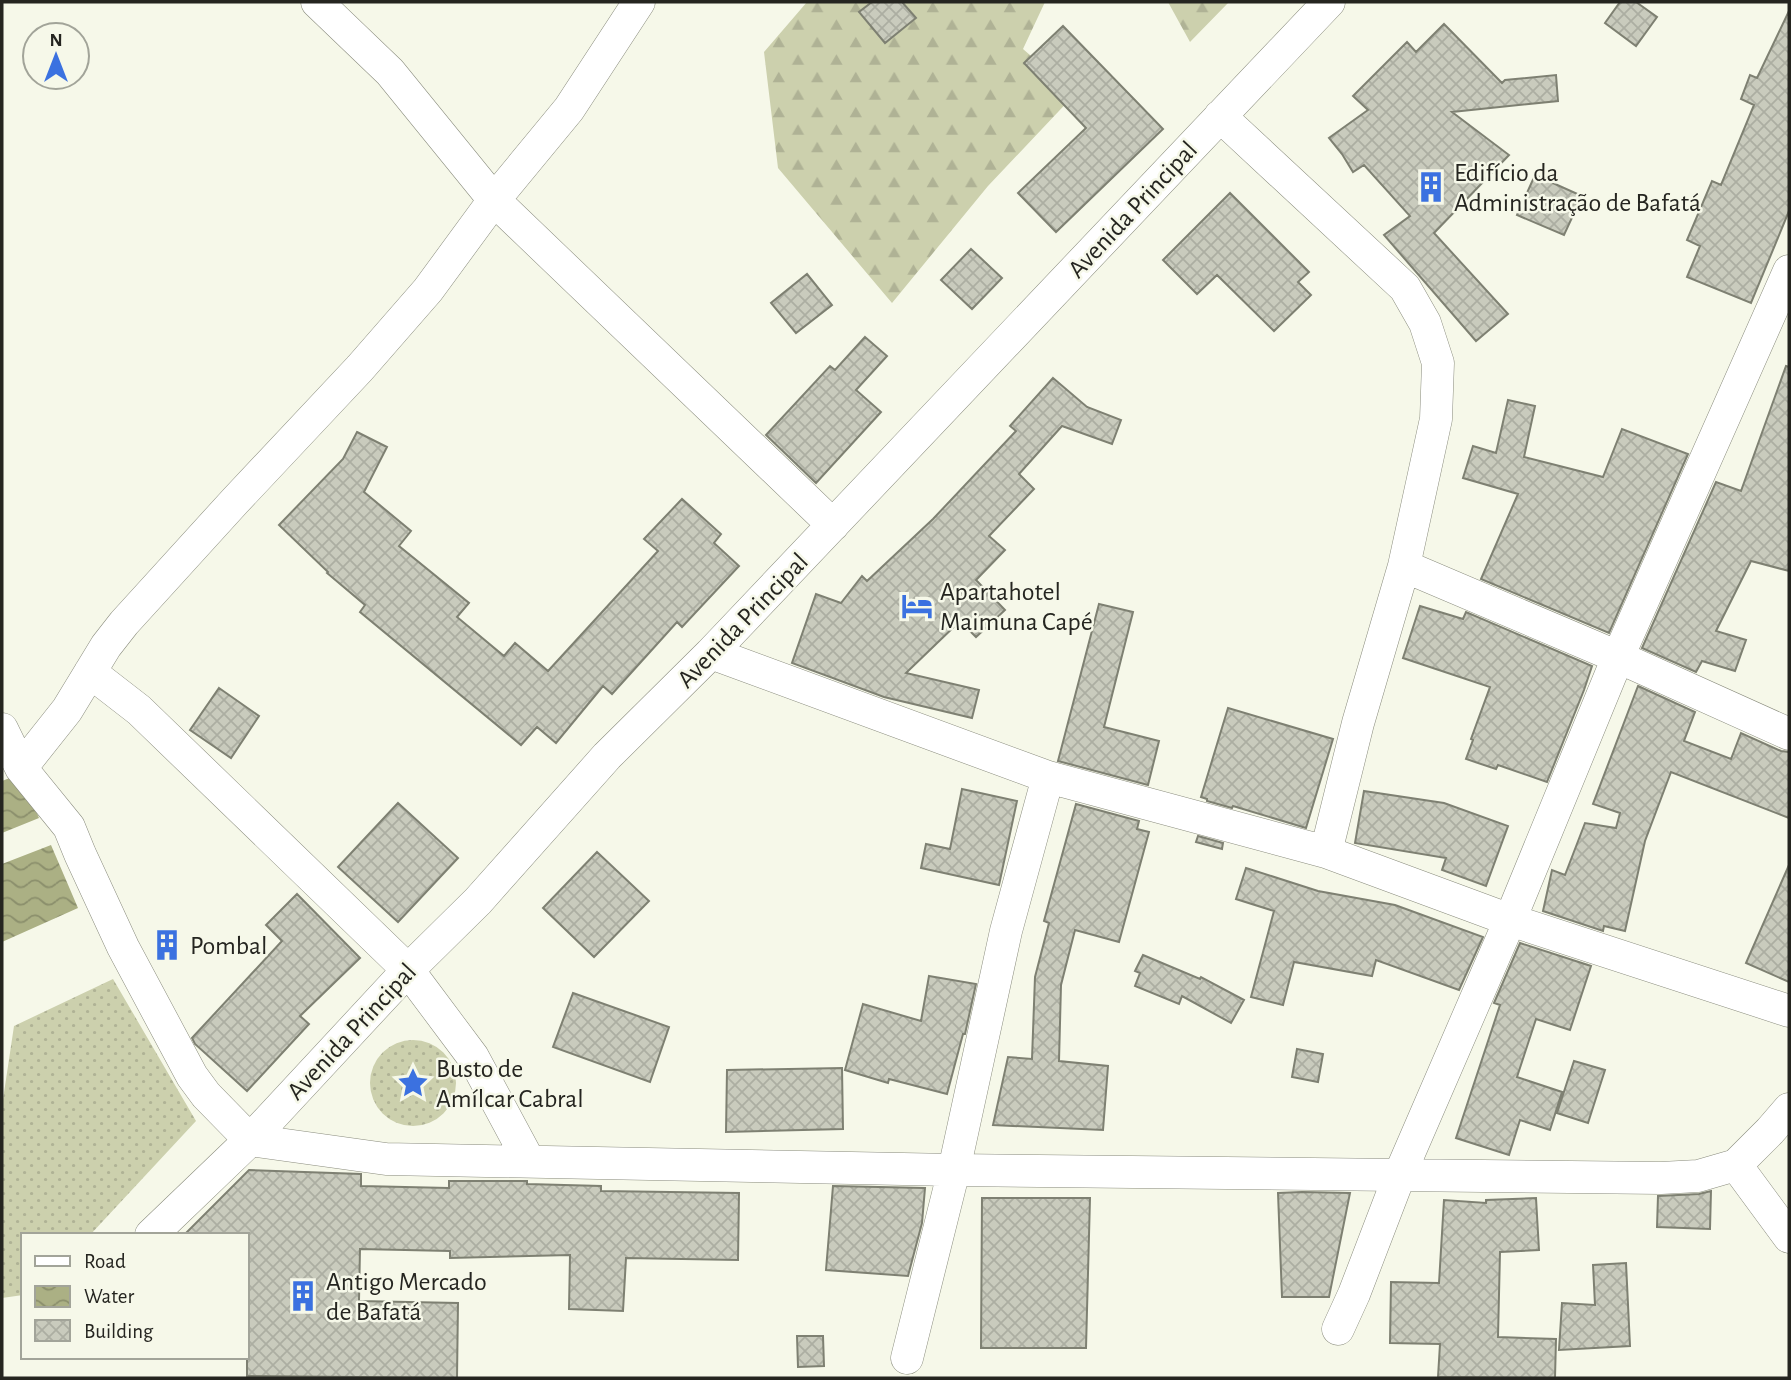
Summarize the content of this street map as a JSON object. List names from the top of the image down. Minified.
{"streets":{"street":["Avenida Principal"]},"places":{"building":["Edifício da Administração de Bafatá","Pombal","Antigo Mercado de Bafatá"],"hotel":["Apartahotel Maimuna Capé"],"place":["Busto de Amílcar Cabral"]},"legend":["Road","Water","Building"],"north":"top"}
